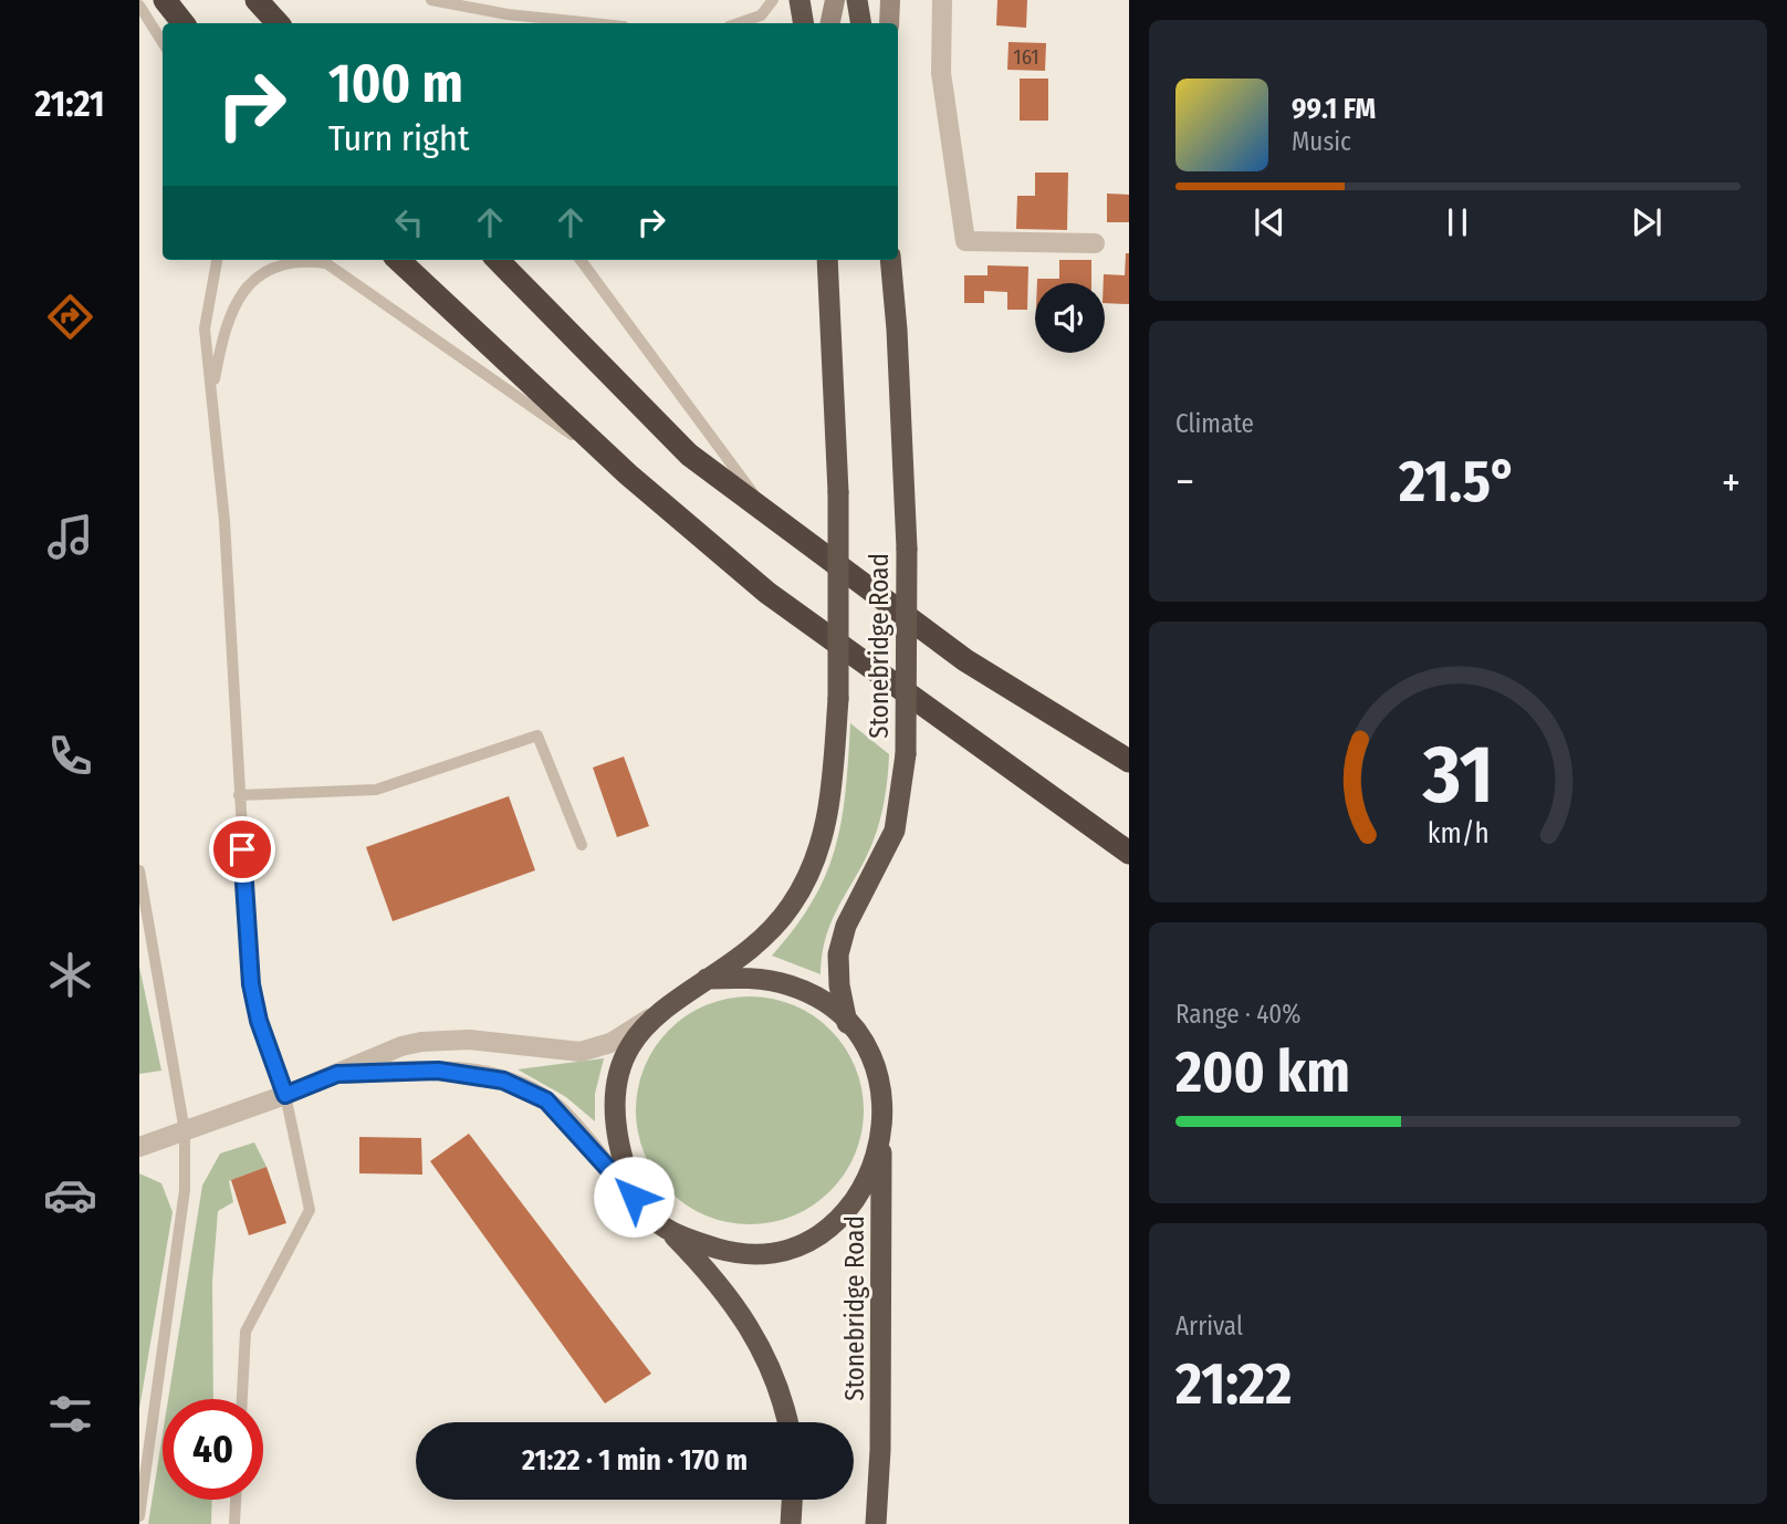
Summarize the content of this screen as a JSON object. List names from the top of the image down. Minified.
{"streets":{"highway":["Stonebridge Road"]},"house_numbers":["161"],"page":{"tabs":"21:21","turn":["100 m","Turn right"],"song":["99.1 FM","Music"],"tile":["Climate",["Range · 40%","200 km"],["Arrival","21:22"]],"heat":["−","21.5°","+"],"limit":"40","trip":"21:22 · 1 min · 170 m","gauge":["31","km/h"]}}
